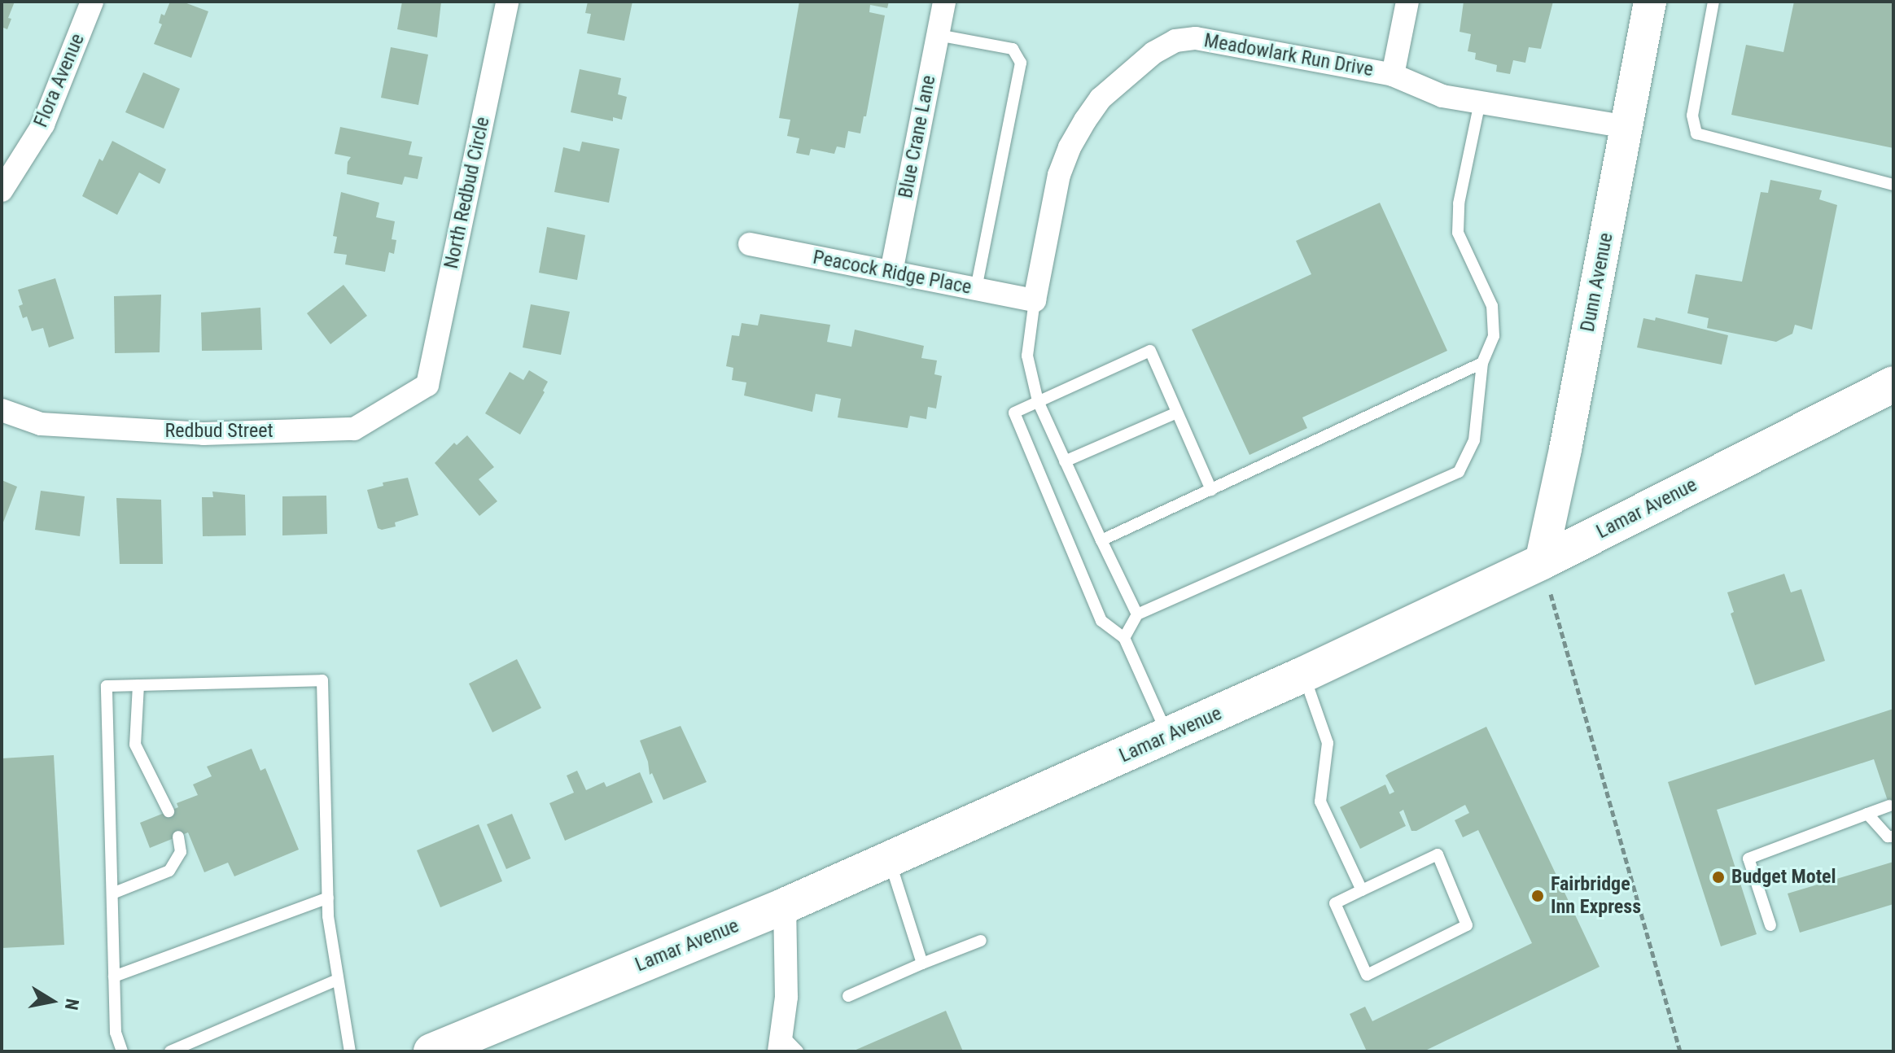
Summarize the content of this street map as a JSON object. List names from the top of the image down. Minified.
{"streets":{"main road":["Lamar Avenue"],"street":["Meadowlark Run Drive","Flora Avenue","Blue Crane Lane","North Redbud Circle","Peacock Ridge Place","Dunn Avenue","Redbud Street"]},"crossings":[["Meadowlark Run Drive","Peacock Ridge Place"],["Meadowlark Run Drive","Dunn Avenue"],["Blue Crane Lane","Peacock Ridge Place"],["North Redbud Circle","Redbud Street"],["Dunn Avenue","Lamar Avenue"]],"places":["Budget Motel","Fairbridge Inn Express"],"north":"right"}
